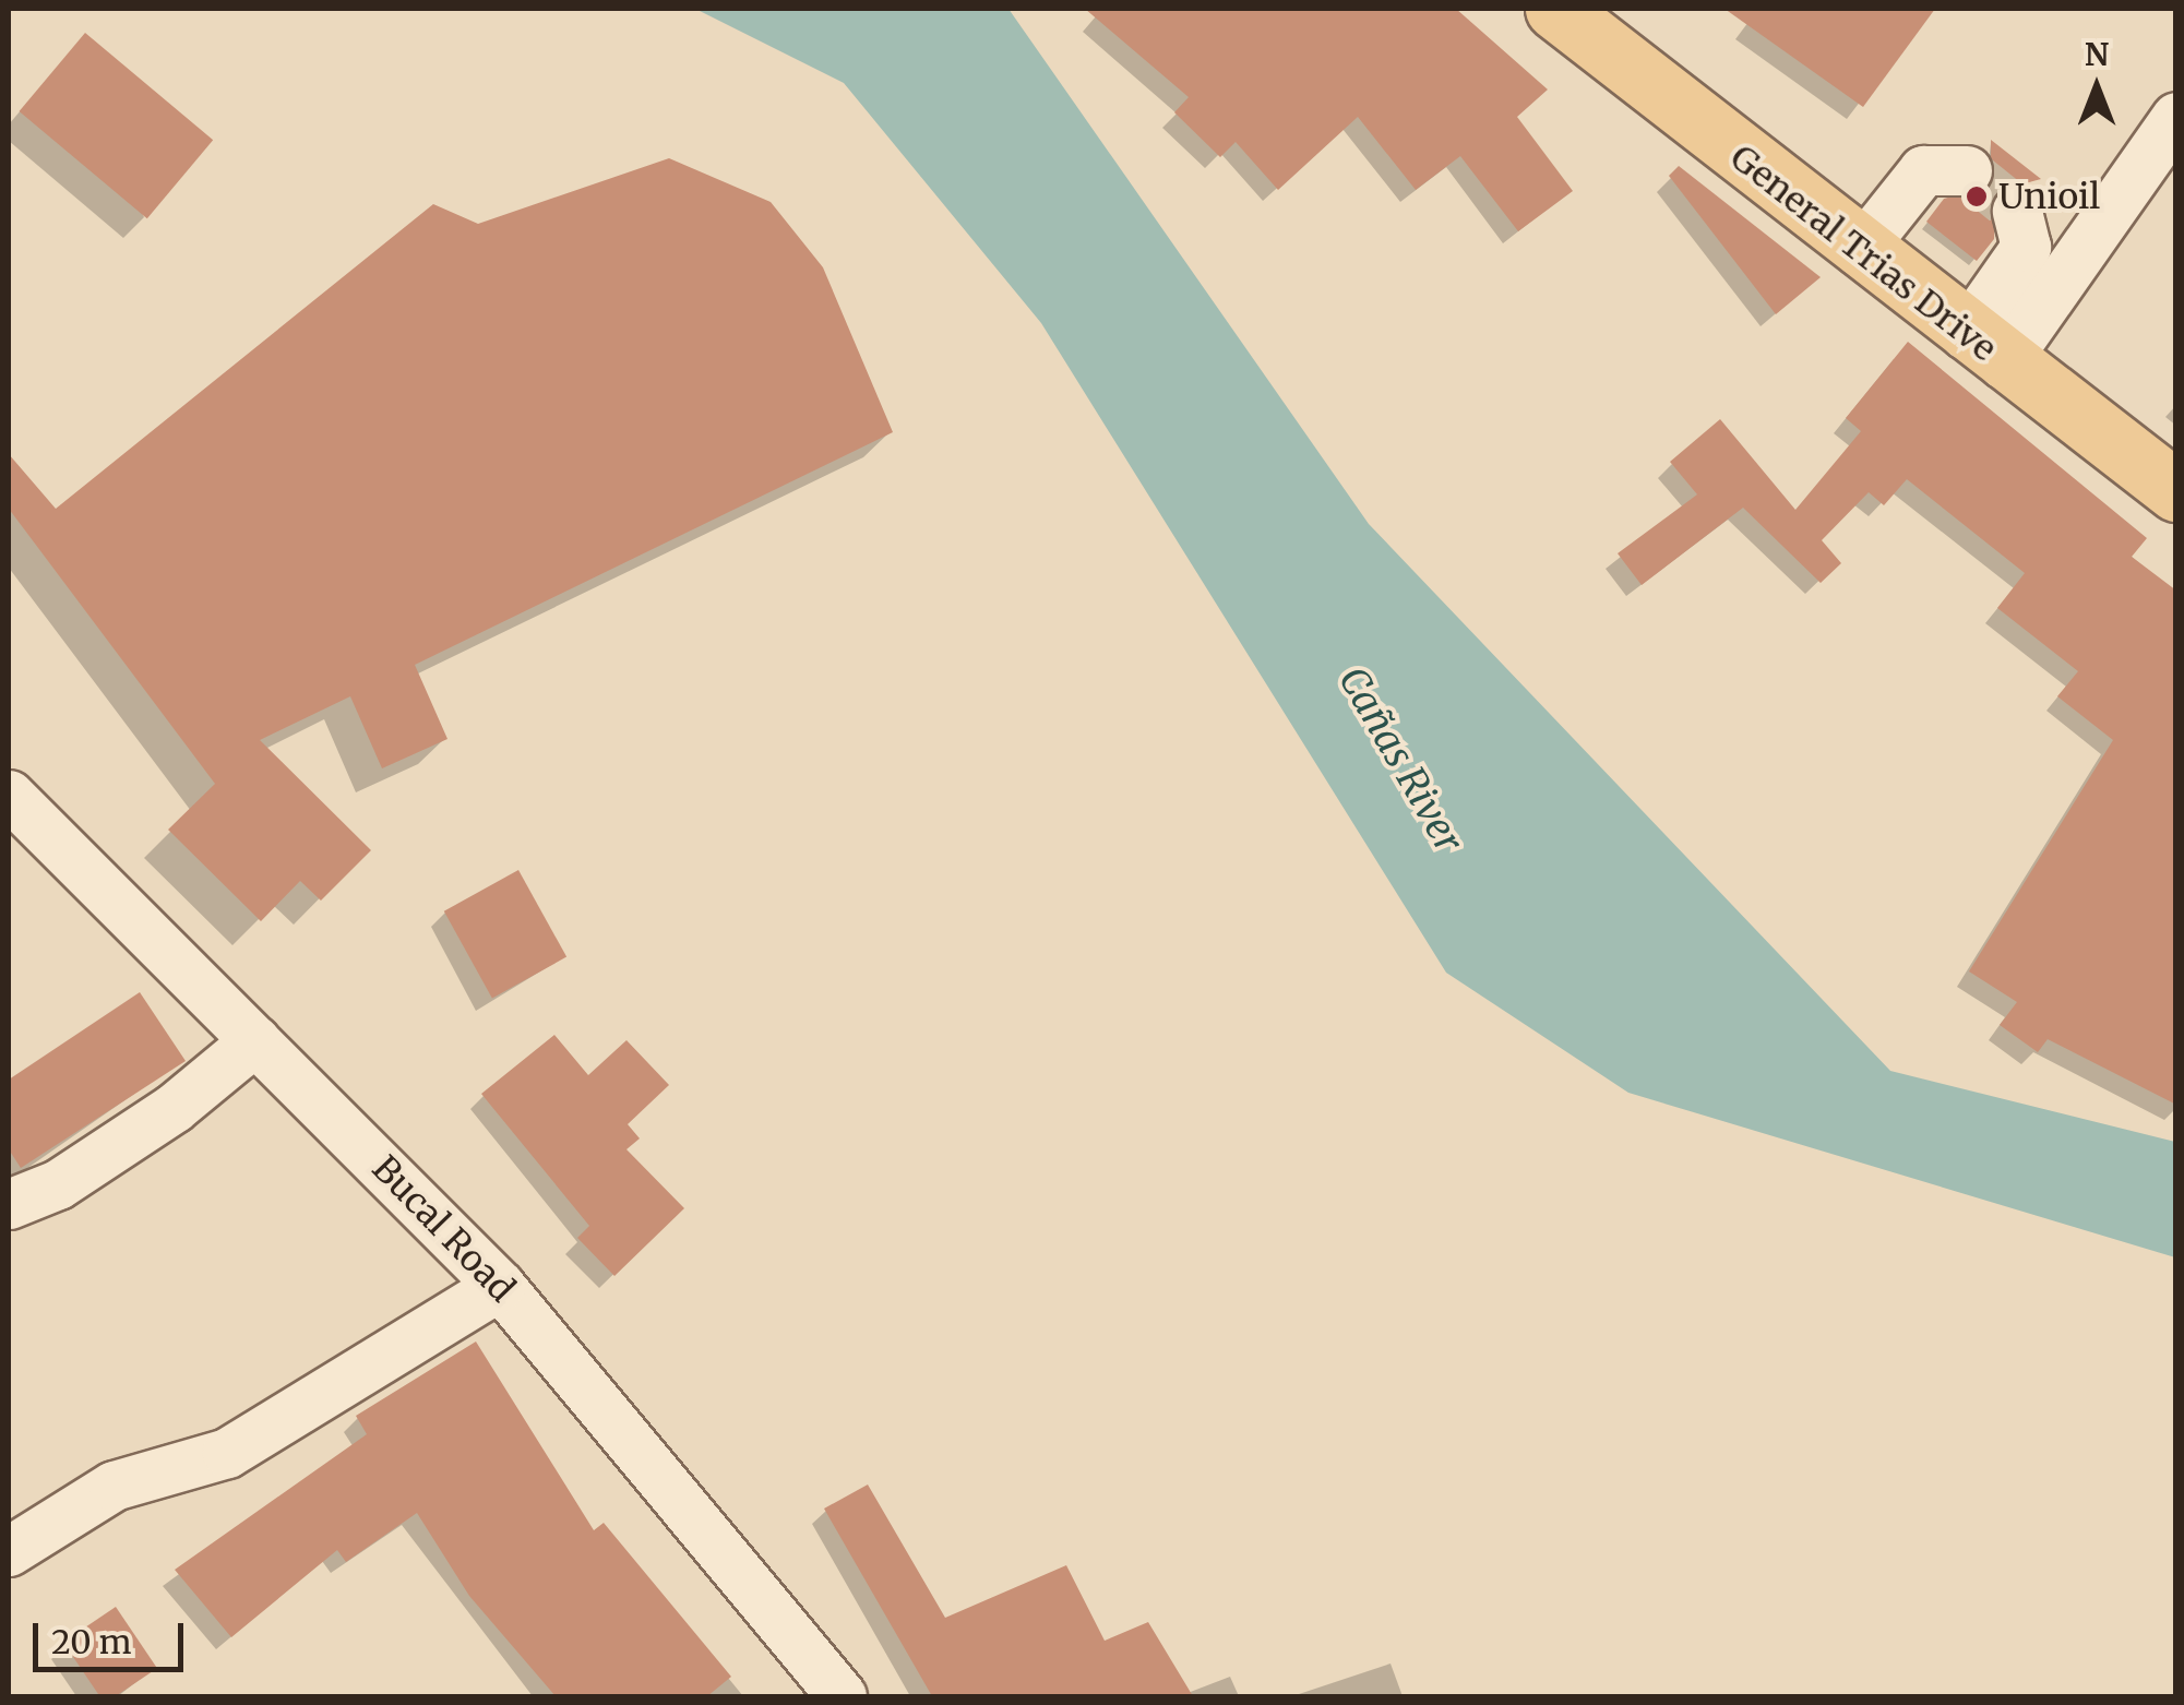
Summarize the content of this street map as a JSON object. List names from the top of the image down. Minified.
{"streets":{"main road":["General Trias Drive"],"street":["Bucal Road"]},"water":["Cañas River"],"places":["Unioil"],"scale_bar":"20 m","north":"top"}
